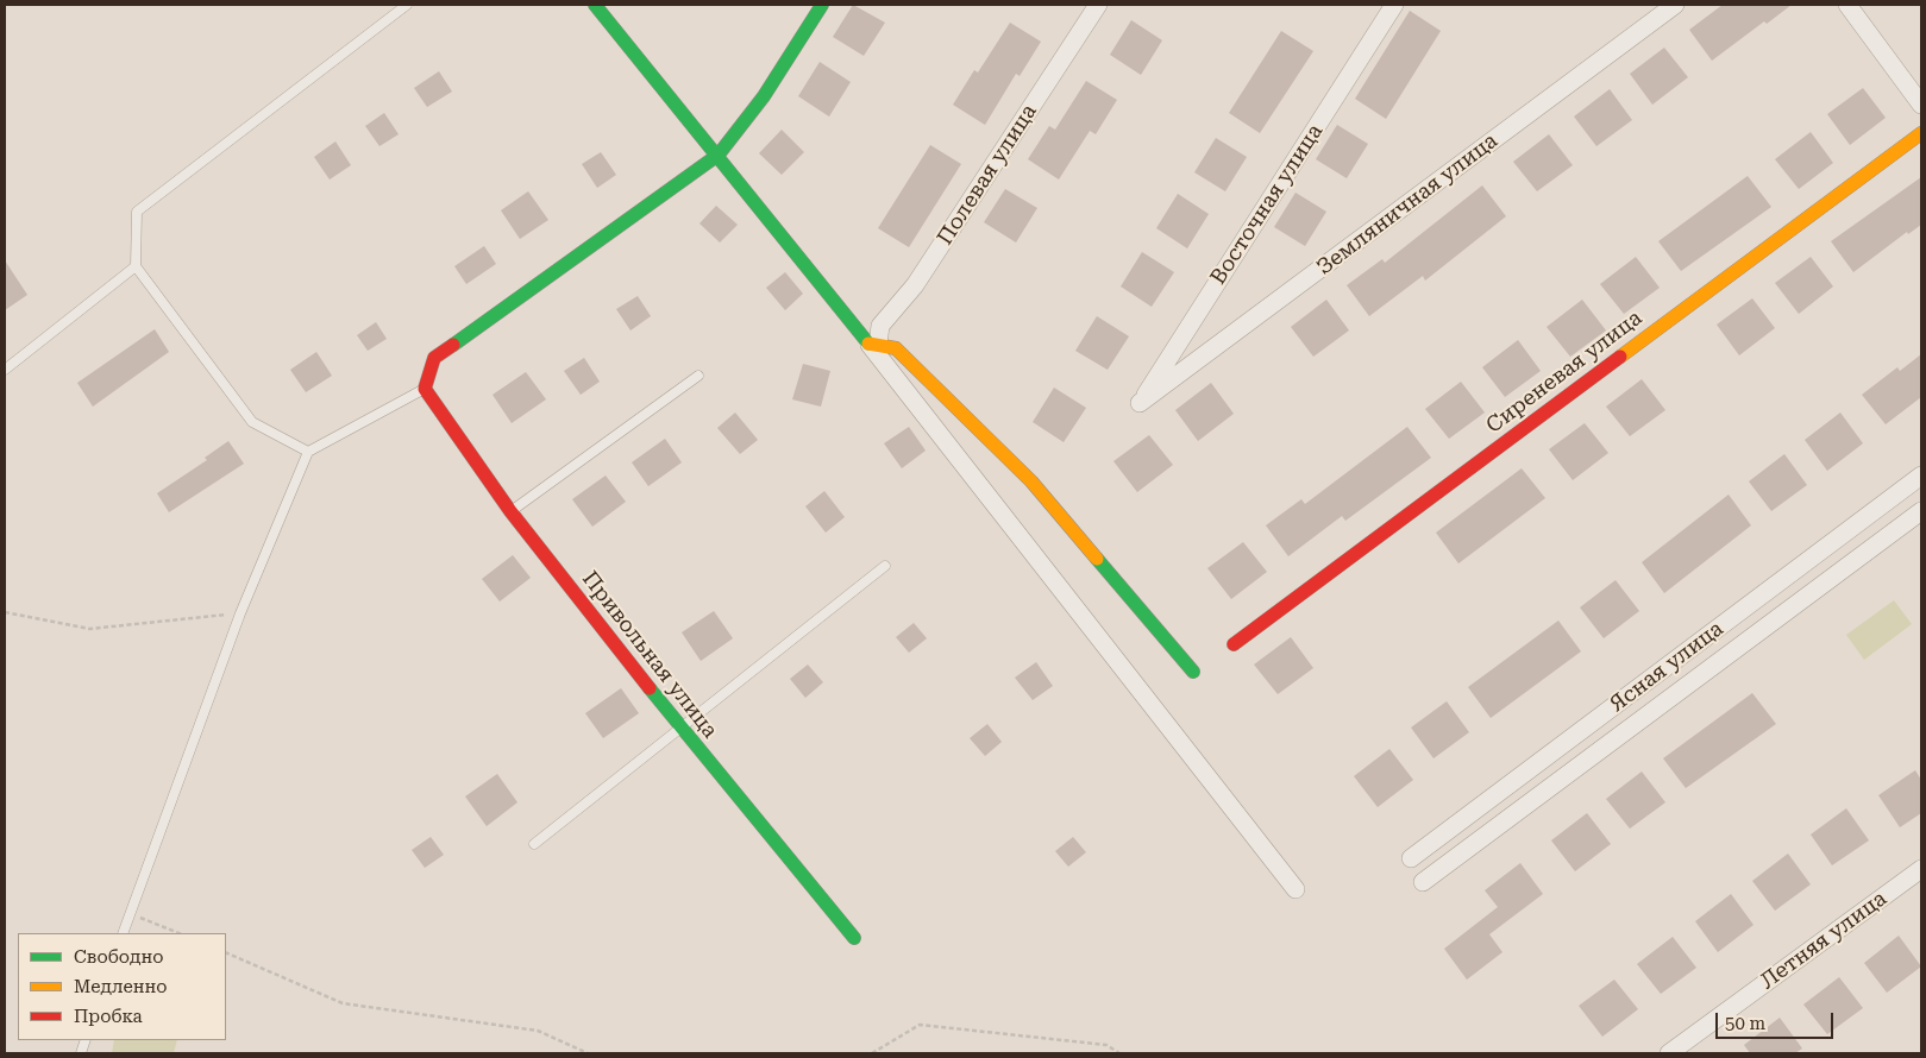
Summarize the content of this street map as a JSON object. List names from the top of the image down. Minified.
{"streets":{"street":["Полевая улица","Восточная улица","Земляничная улица","Сиреневая улица","Привольная улица","Ясная улица","Летняя улица"]},"crossings":[["Восточная улица","Земляничная улица"]],"legend":["Свободно","Медленно","Пробка"],"scale_bar":"50 m"}
